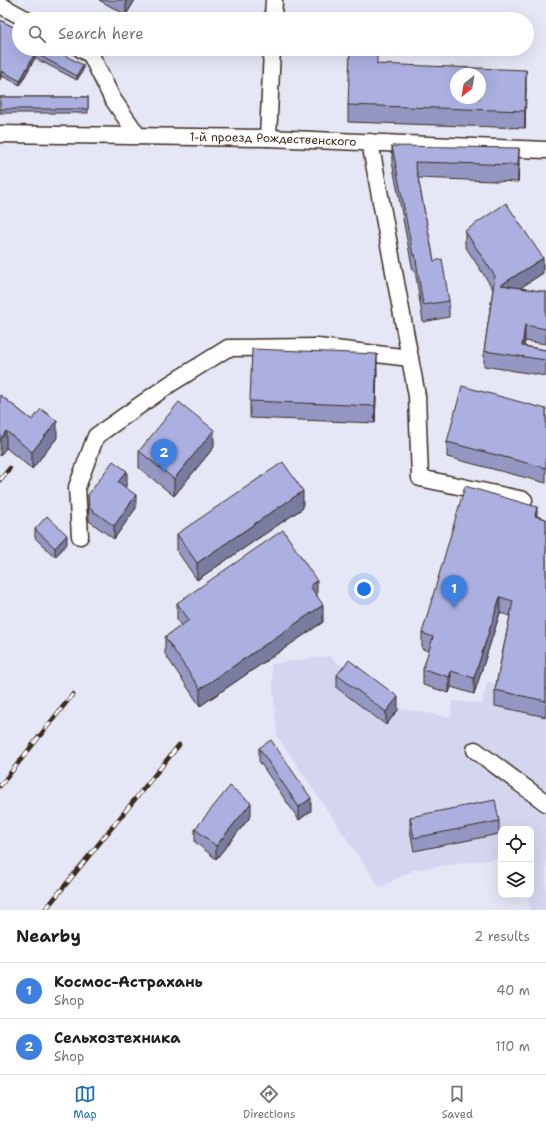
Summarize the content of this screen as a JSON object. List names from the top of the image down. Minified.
{"streets":{"street":["1-й проезд Рождественского"]},"north":"bottom left","page":{"search":"Search here","pins":["2","1"],"heading":["Nearby","2 results"],"list":[{"mark":"1","name":"Космос-Астрахань","note":"Shop","value":"40 m"},{"mark":"2","name":"Сельхозтехника","note":"Shop","value":"110 m"}],"nav":["Map","Directions","Saved"]}}
